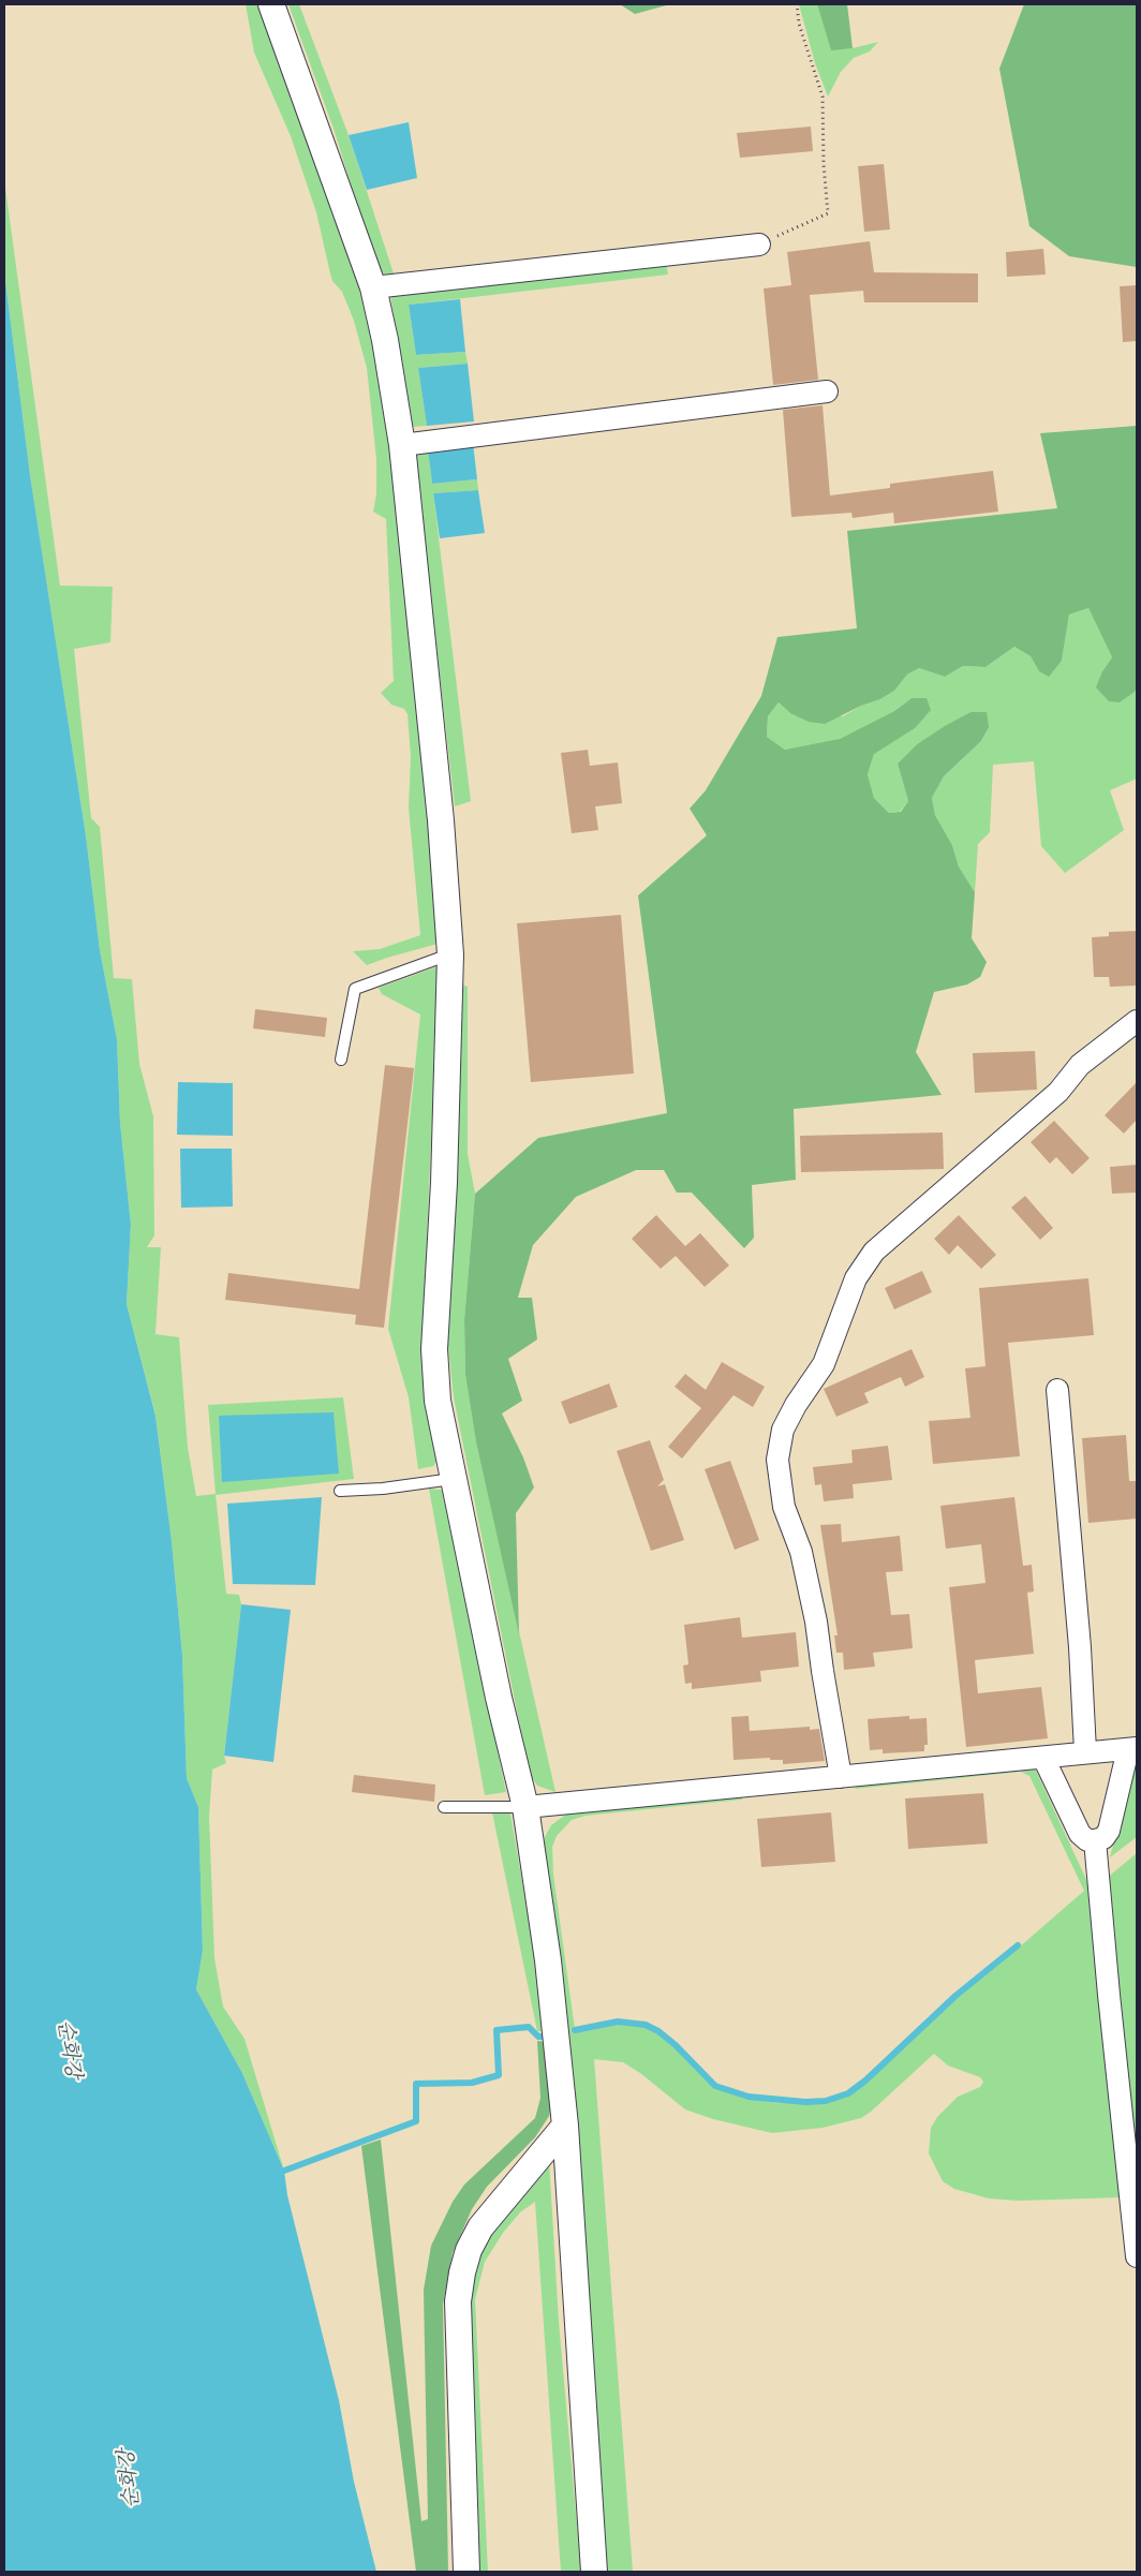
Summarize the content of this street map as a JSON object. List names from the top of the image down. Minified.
{"water":["순화강"]}
